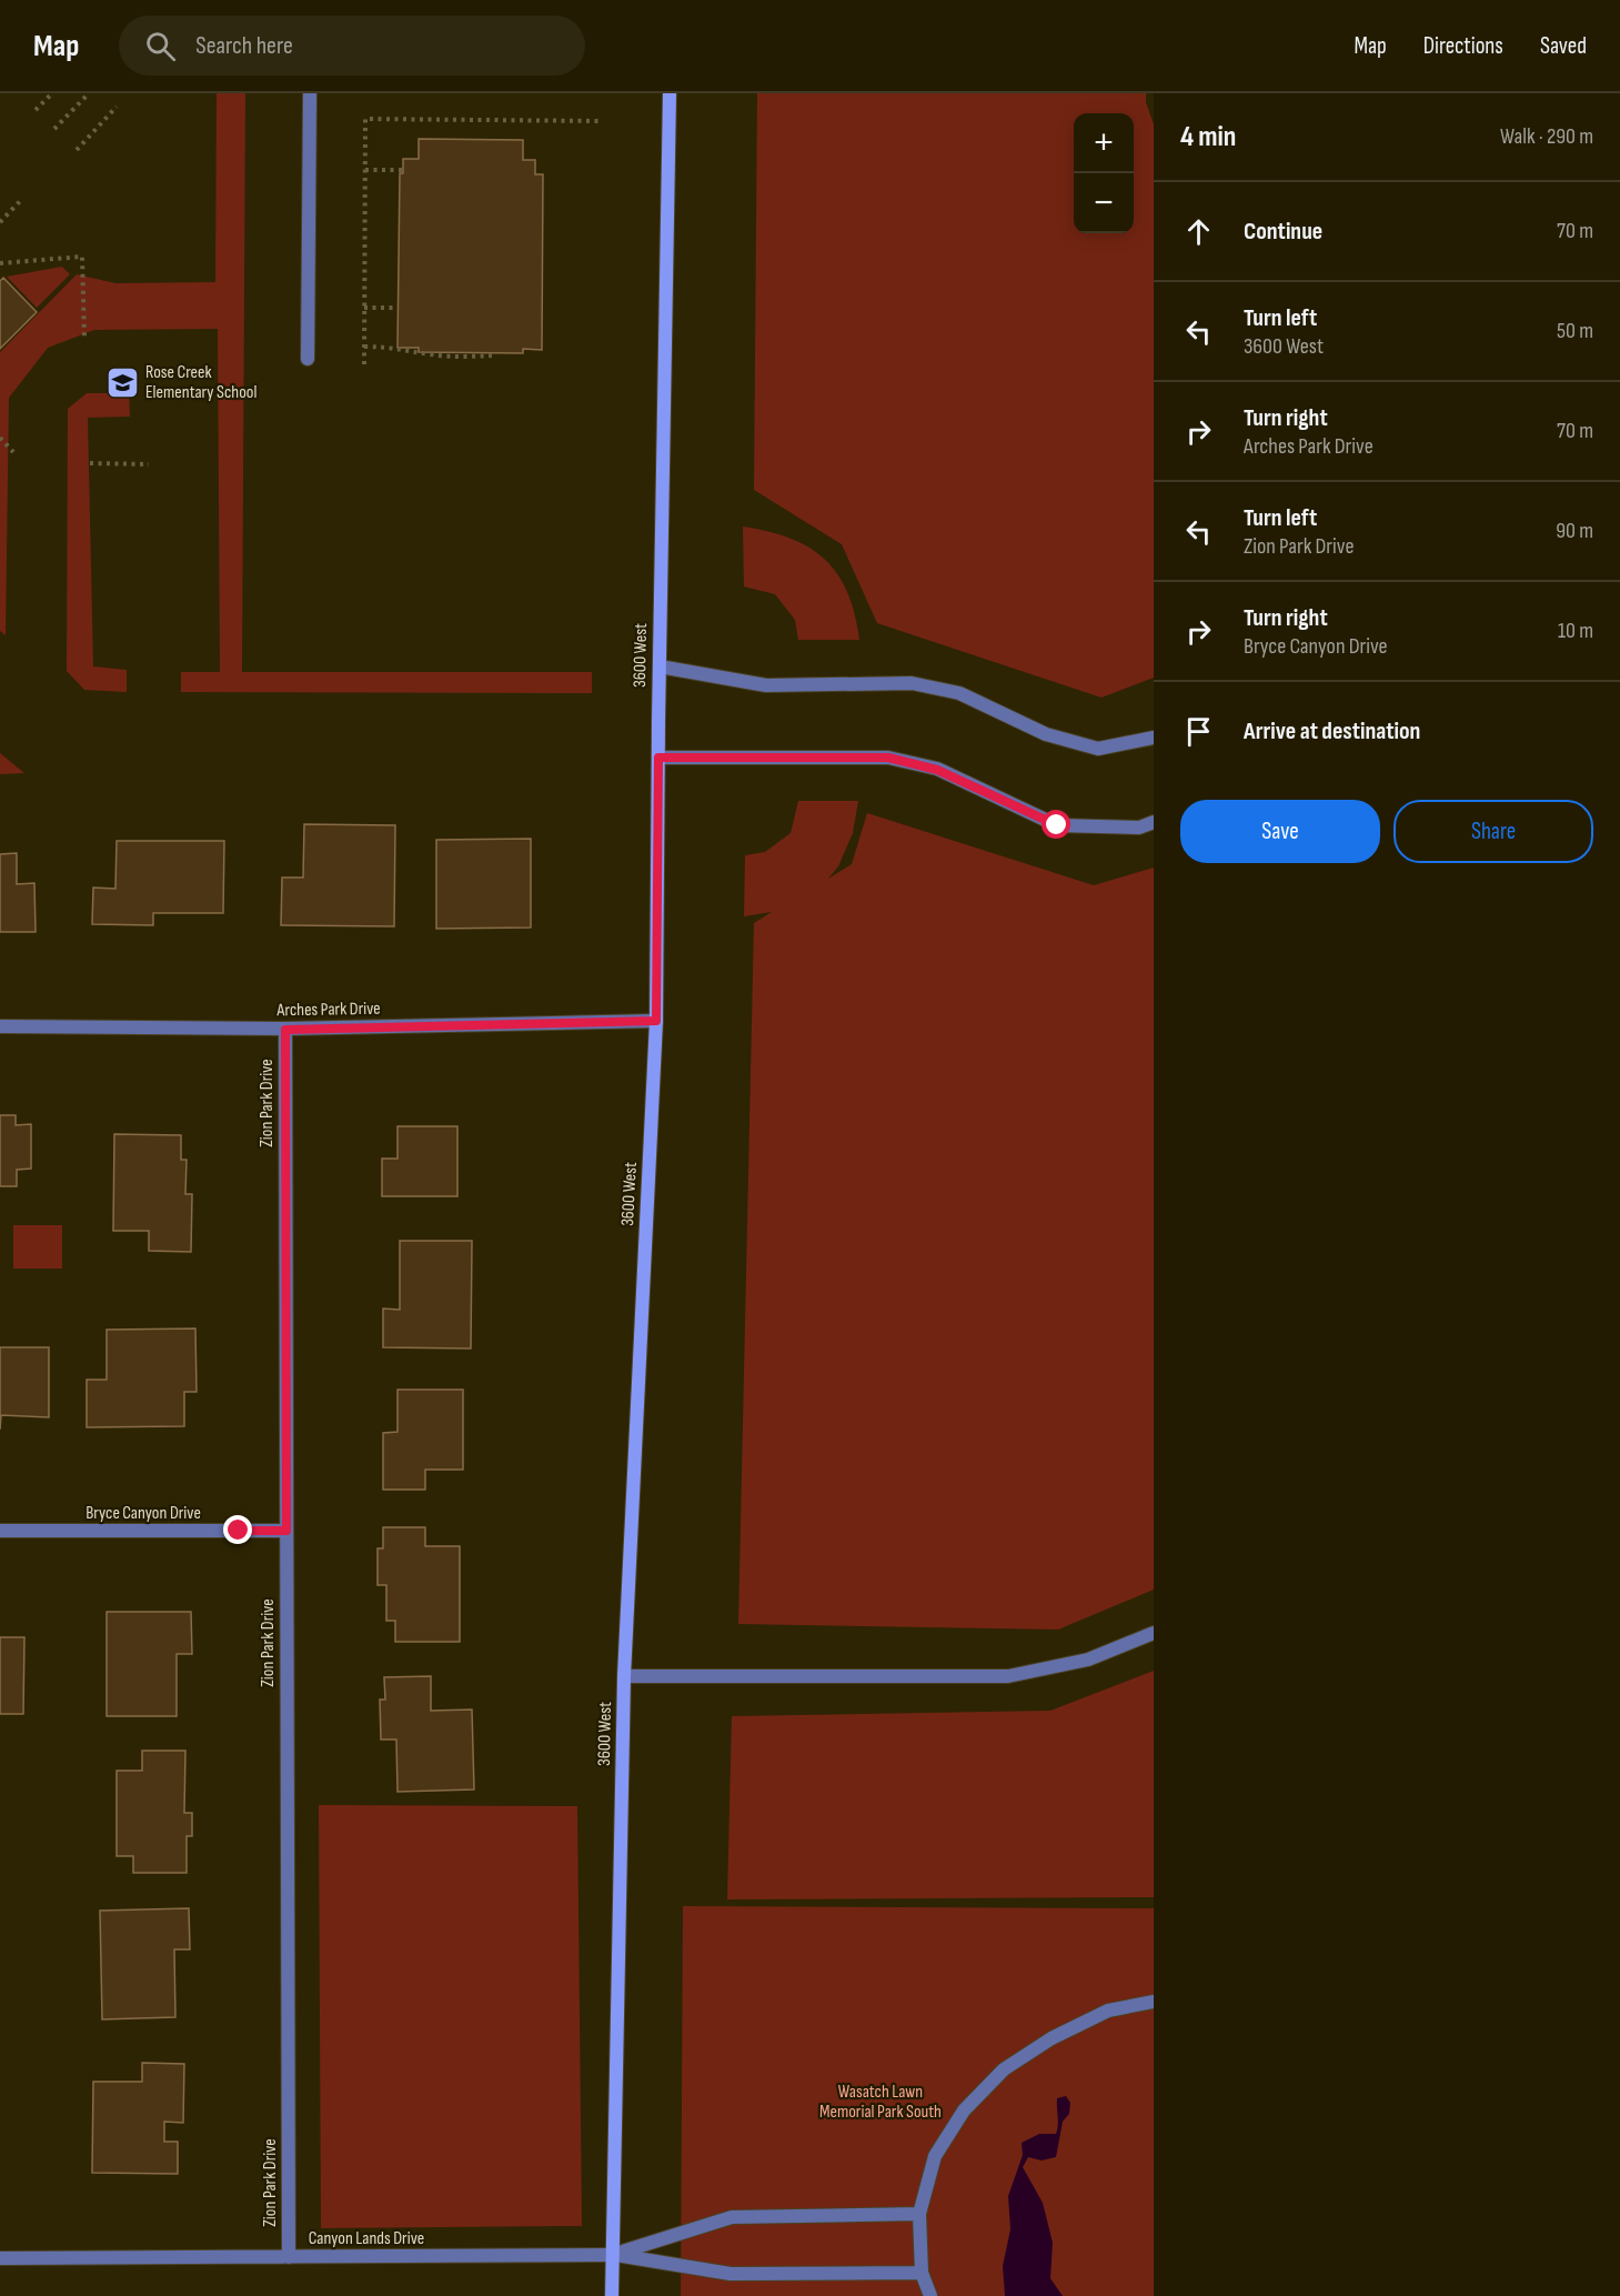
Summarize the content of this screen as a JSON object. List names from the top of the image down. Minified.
{"streets":{"main road":["3600 West"],"street":["Arches Park Drive","Zion Park Drive","Bryce Canyon Drive","Canyon Lands Drive"]},"crossings":[["3600 West","Arches Park Drive"],["3600 West","Canyon Lands Drive"],["Arches Park Drive","Zion Park Drive"],["Zion Park Drive","Bryce Canyon Drive"],["Zion Park Drive","Canyon Lands Drive"]],"parks":["Wasatch Lawn Memorial Park South"],"places":{"school or university":["Rose Creek Elementary School"]},"page":{"header":"Map","search":"Search here","nav":["Map","Directions","Saved"],"heading":["4 min","Walk · 290 m"],"map_buttons":["+","−"],"list":[["Continue","70 m"],["Turn left","3600 West","50 m"],["Turn right","Arches Park Drive","70 m"],["Turn left","Zion Park Drive","90 m"],["Turn right","Bryce Canyon Drive","10 m"],"Arrive at destination"],"buttons":["Save","Share"]}}
